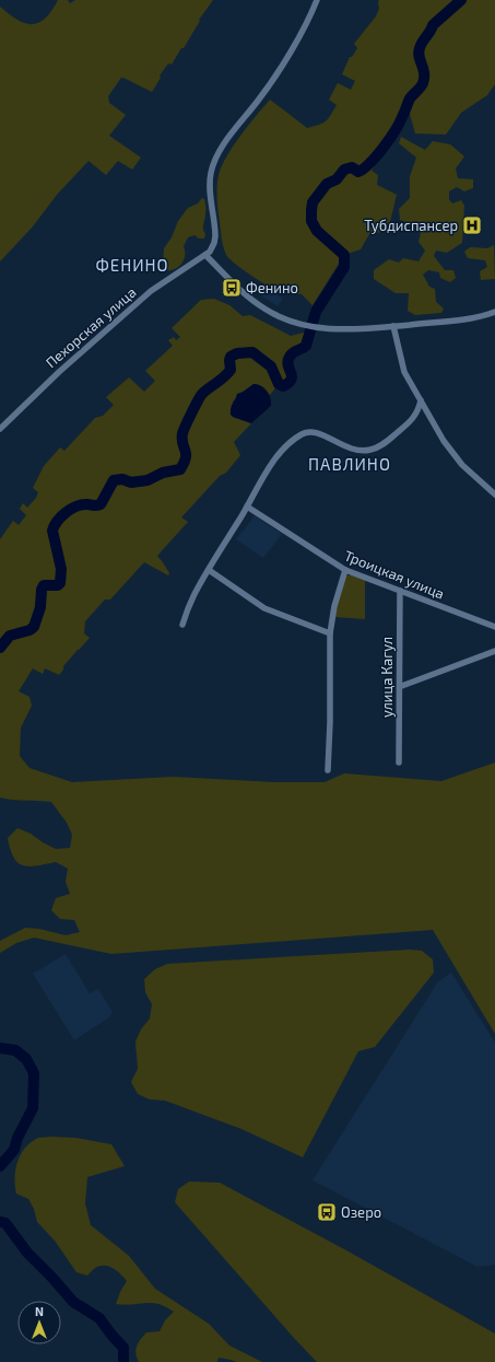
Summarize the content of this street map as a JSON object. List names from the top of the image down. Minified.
{"streets":{"street":["Пехорская улица","Троицкая улица","улица Кагул"]},"crossings":[["Троицкая улица","улица Кагул"]],"districts":["ФЕНИНО","ПАВЛИНО"],"places":{"hospital":["Тубдиспансер"],"bus stop":["Фенино","Озеро"]},"north":"top"}
